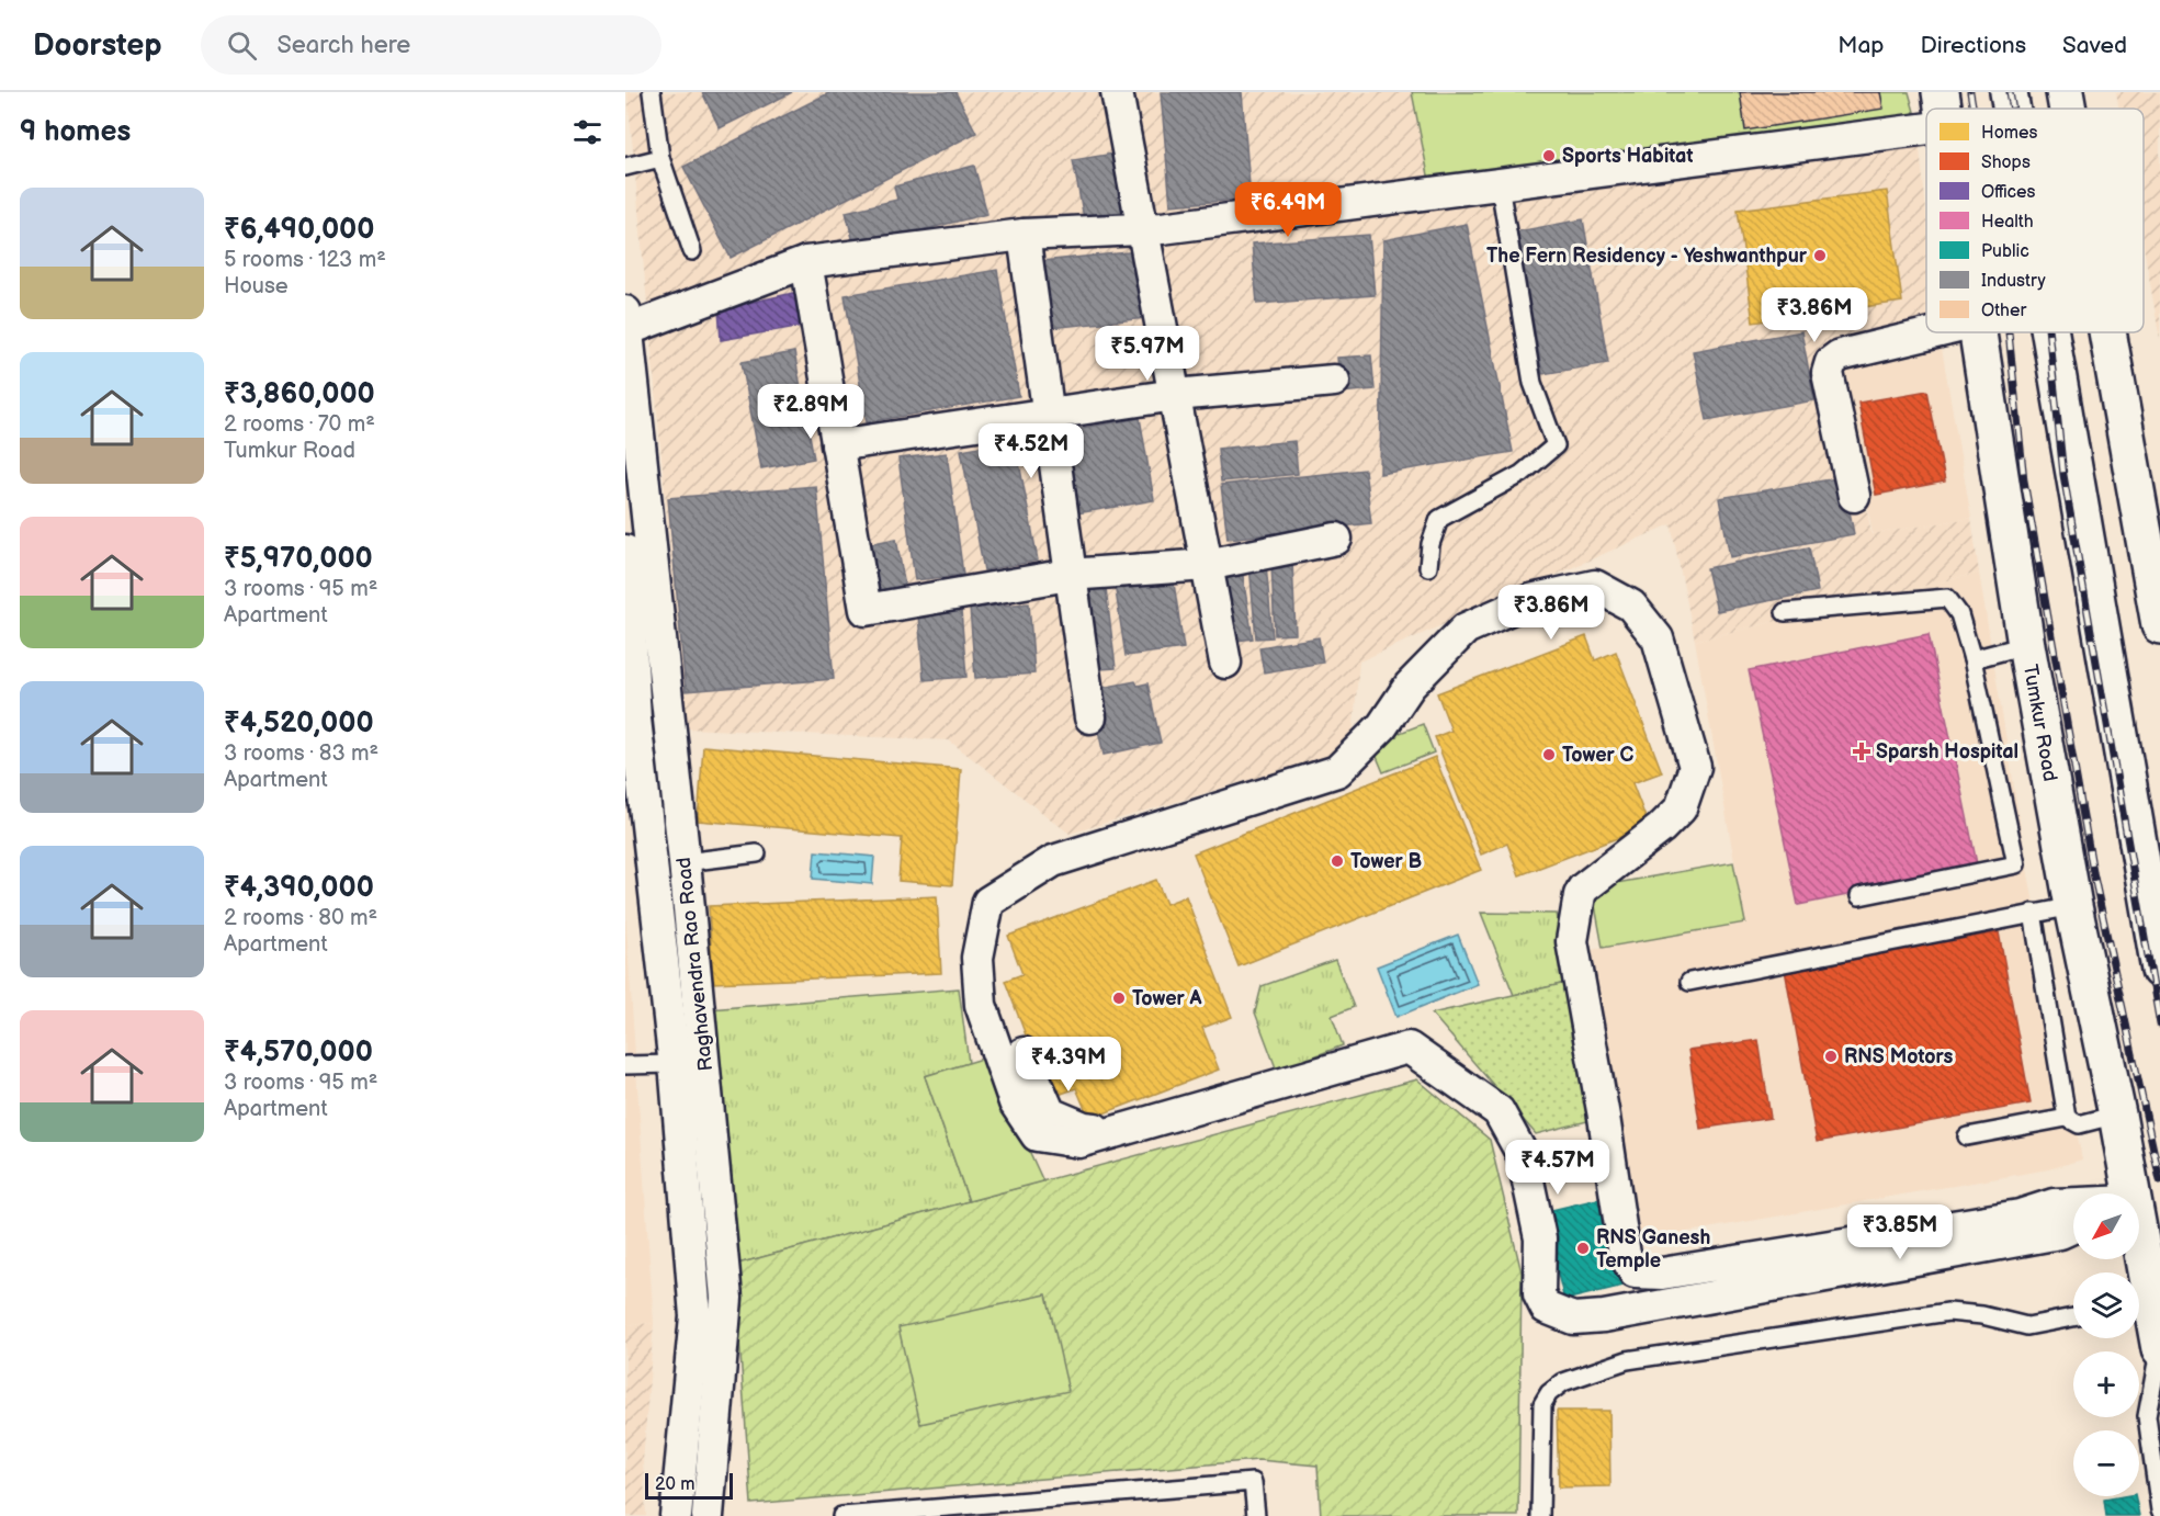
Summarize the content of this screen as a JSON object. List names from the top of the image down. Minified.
{"streets":{"main road":["Tumkur Road"],"street":["Raghavendra Rao Road"]},"places":{"other":["Sports Habitat","The Fern Residency - Yeshwanthpur","Tower C","Tower B","Tower A","RNS Motors","RNS Ganesh Temple"],"health":["Sparsh Hospital"]},"legend":["Homes","Shops","Offices","Health","Public","Industry","Other"],"scale_bar":"20 m","north":"bottom left","page":{"header":"Doorstep","search":"Search here","nav":["Map","Directions","Saved"],"heading":"9 homes","list":[{"name":"₹6,490,000","note":"5 rooms · 123 m² · House"},{"name":"₹3,860,000","note":"2 rooms · 70 m² · Tumkur Road"},{"name":"₹5,970,000","note":"3 rooms · 95 m² · Apartment"},{"name":"₹4,520,000","note":"3 rooms · 83 m² · Apartment"},{"name":"₹4,390,000","note":"2 rooms · 80 m² · Apartment"},{"name":"₹4,570,000","note":"3 rooms · 95 m² · Apartment"}],"price":["₹6.49M","₹3.86M","₹5.97M","₹2.89M","₹4.52M","₹3.86M","₹4.39M","₹4.57M","₹3.85M"],"map_buttons":["+","−"],"scale":"20 m"}}
